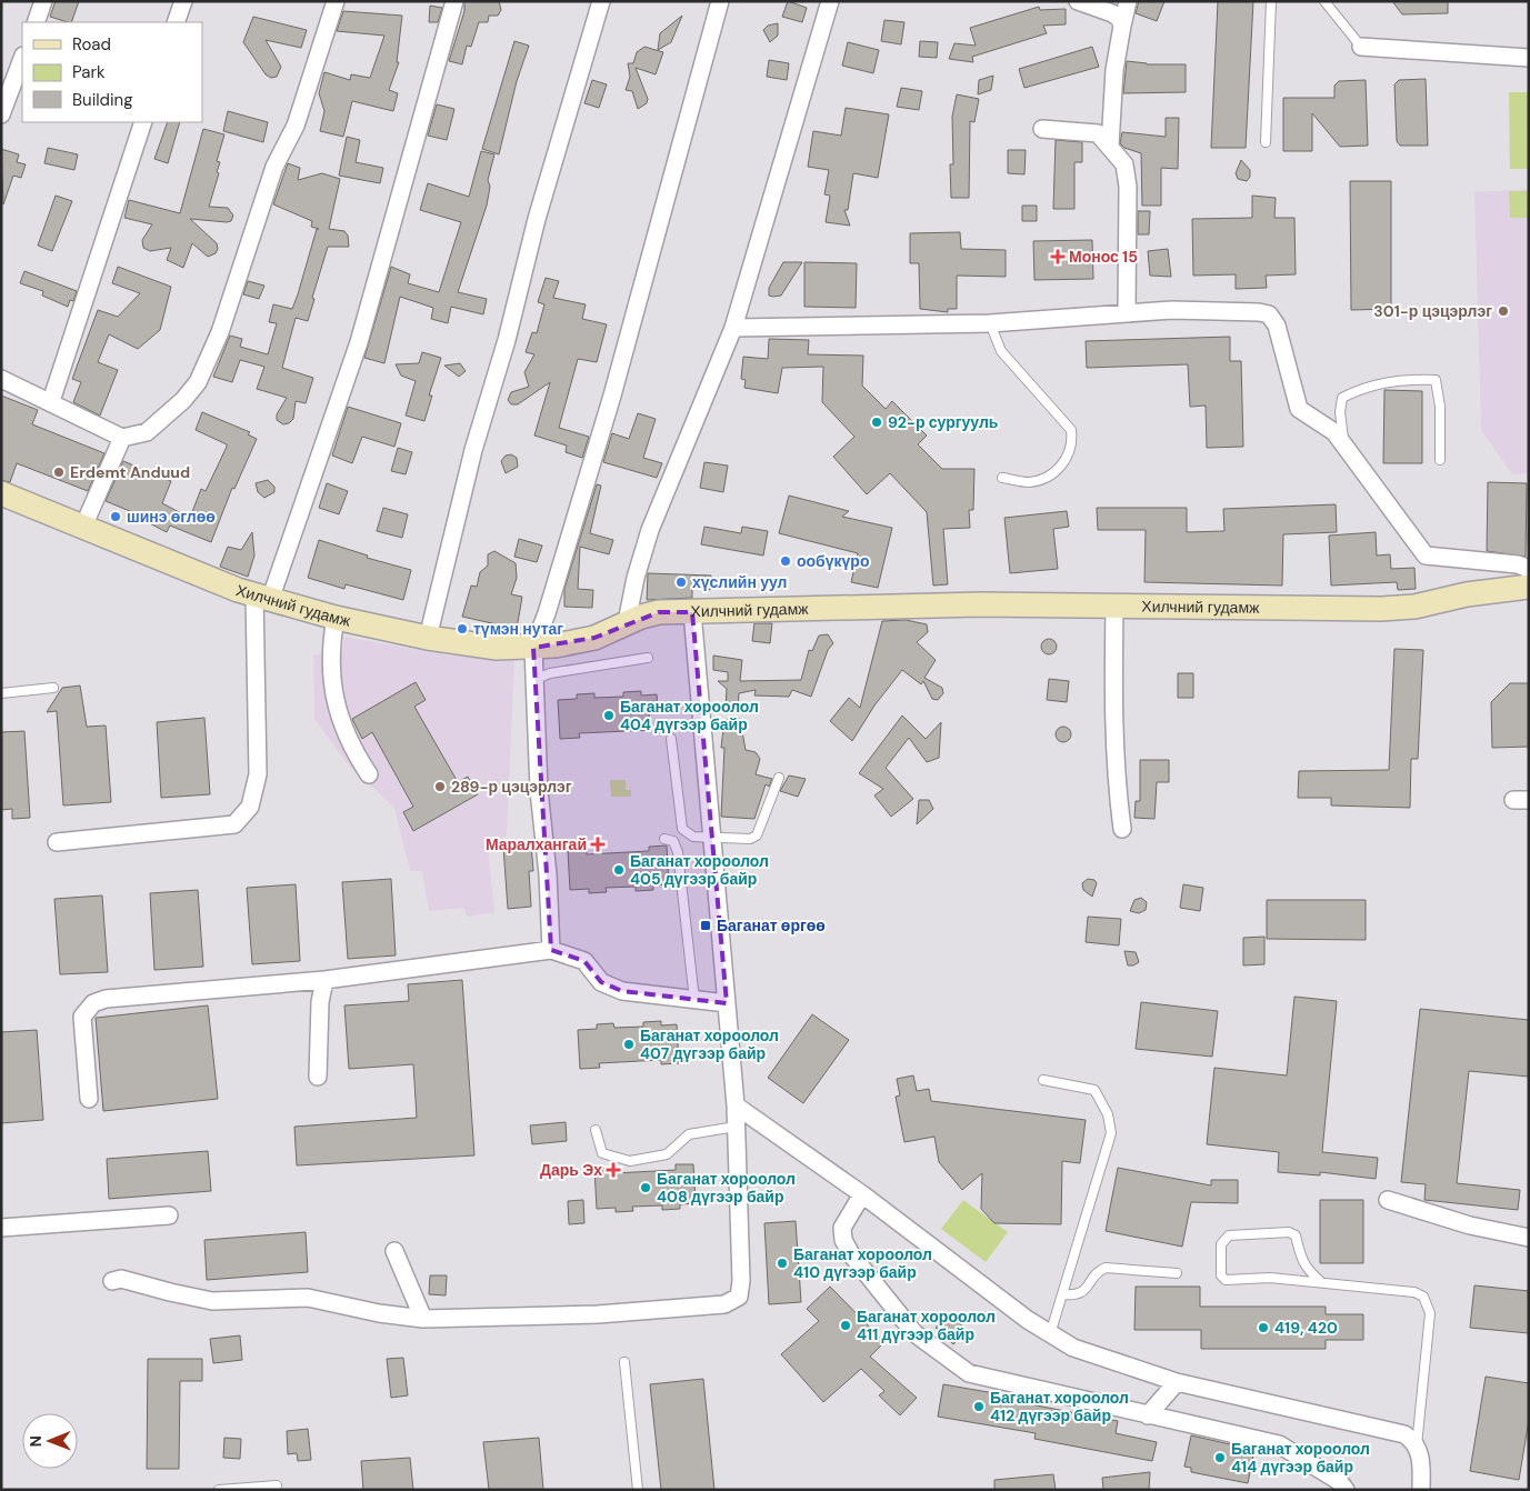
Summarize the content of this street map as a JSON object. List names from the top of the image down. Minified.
{"streets":{"main road":["Хилчний гудамж"]},"places":{"health":["Монос 15","Маралхангай","Дарь Эх"],"other":["301-р цэцэрлэг","92-р сургууль","Erdemt Anduud","шинэ өглөө","ообүкүро","хүслийн уул","түмэн нутаг","Баганат хороолол 404 дүгээр байр","289-р цэцэрлэг","Баганат хороолол 405 дүгээр байр","Баганат хороолол 407 дүгээр байр","Баганат хороолол 408 дүгээр байр","Баганат хороолол 410 дүгээр байр","Баганат хороолол 411 дүгээр байр","419, 420","Баганат хороолол 412 дүгээр байр","Баганат хороолол 414 дүгээр байр"],"transit":["Баганат өргөө"]},"legend":["Road","Park","Building"],"north":"left"}
